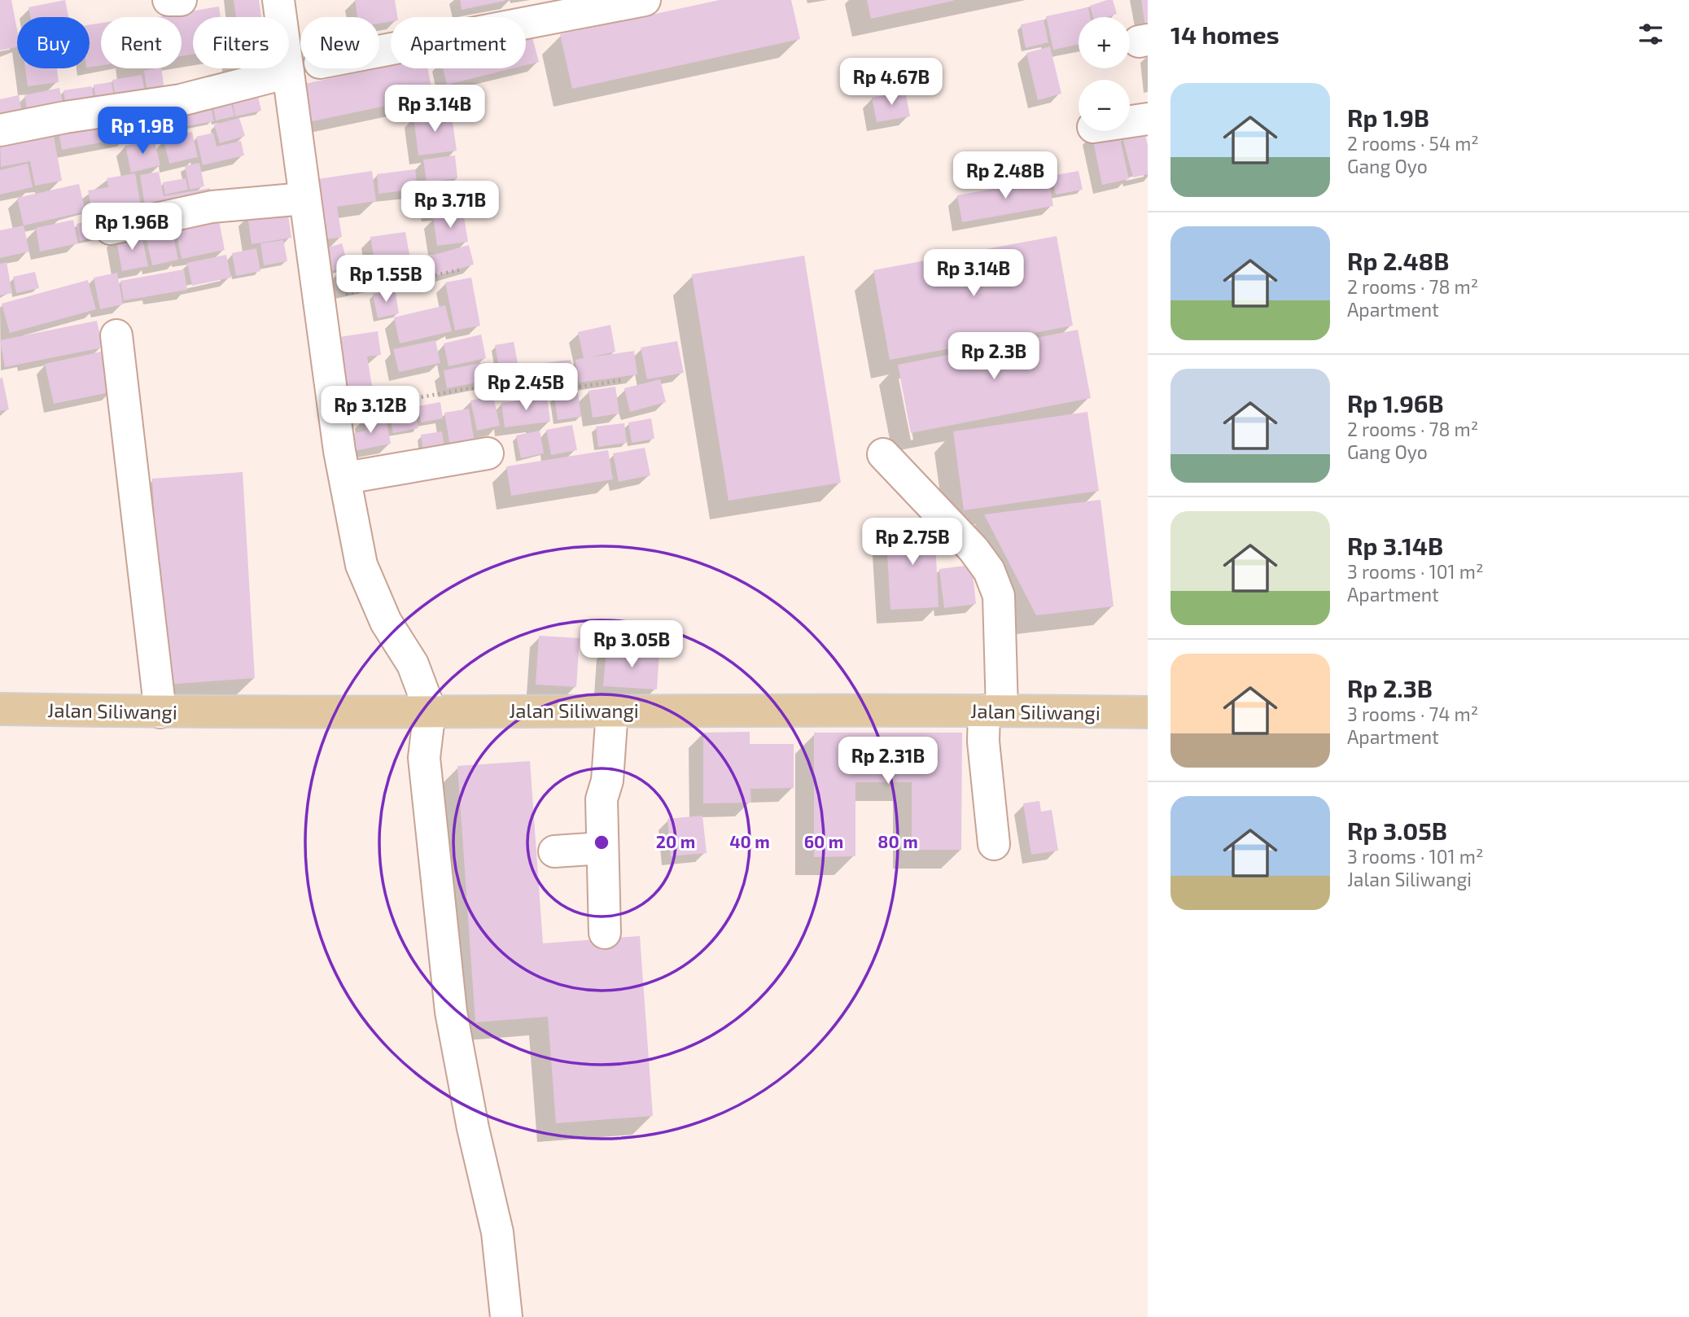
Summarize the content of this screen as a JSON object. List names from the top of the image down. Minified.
{"streets":{"main road":["Jalan Siliwangi"]},"page":{"heading":"14 homes","map_buttons":["+","−"],"chip":["Buy","Rent","Filters","New","Apartment"],"price":["Rp 4.67B","Rp 3.14B","Rp 1.9B","Rp 2.48B","Rp 3.71B","Rp 1.96B","Rp 3.14B","Rp 1.55B","Rp 2.3B","Rp 2.45B","Rp 3.12B","Rp 2.75B","Rp 3.05B","Rp 2.31B"],"list":[{"name":"Rp 1.9B","note":"2 rooms · 54 m² · Gang Oyo"},{"name":"Rp 2.48B","note":"2 rooms · 78 m² · Apartment"},{"name":"Rp 1.96B","note":"2 rooms · 78 m² · Gang Oyo"},{"name":"Rp 3.14B","note":"3 rooms · 101 m² · Apartment"},{"name":"Rp 2.3B","note":"3 rooms · 74 m² · Apartment"},{"name":"Rp 3.05B","note":"3 rooms · 101 m² · Jalan Siliwangi"}]},"rings":["20 m","40 m","60 m","80 m"]}
